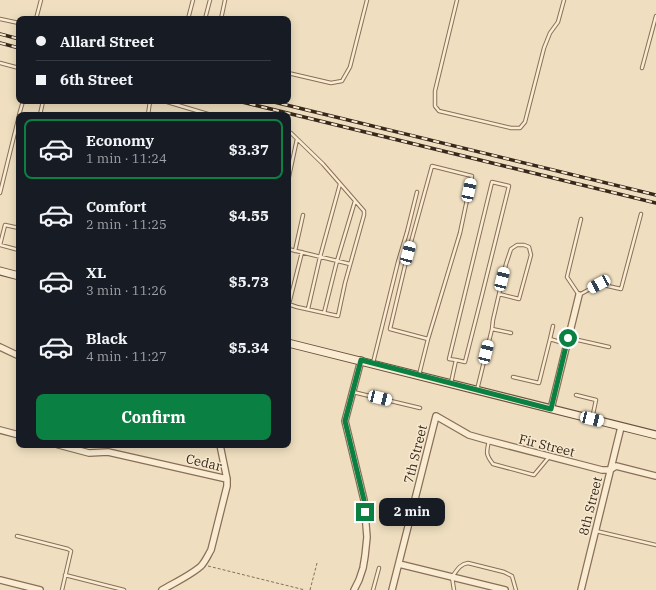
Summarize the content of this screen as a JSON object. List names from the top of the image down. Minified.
{"streets":{"street":["Fir Street","7th Street","Cedar","8th Street"]},"crossings":[["Fir Street","7th Street"],["Fir Street","8th Street"]],"page":{"banner":["Allard Street","6th Street"],"list":[{"name":"Economy","note":"1 min · 11:24","value":"$3.37"},{"name":"Comfort","note":"2 min · 11:25","value":"$4.55"},{"name":"XL","note":"3 min · 11:26","value":"$5.73"},{"name":"Black","note":"4 min · 11:27","value":"$5.34"}],"buttons":"Confirm","bubble":"2 min"}}
